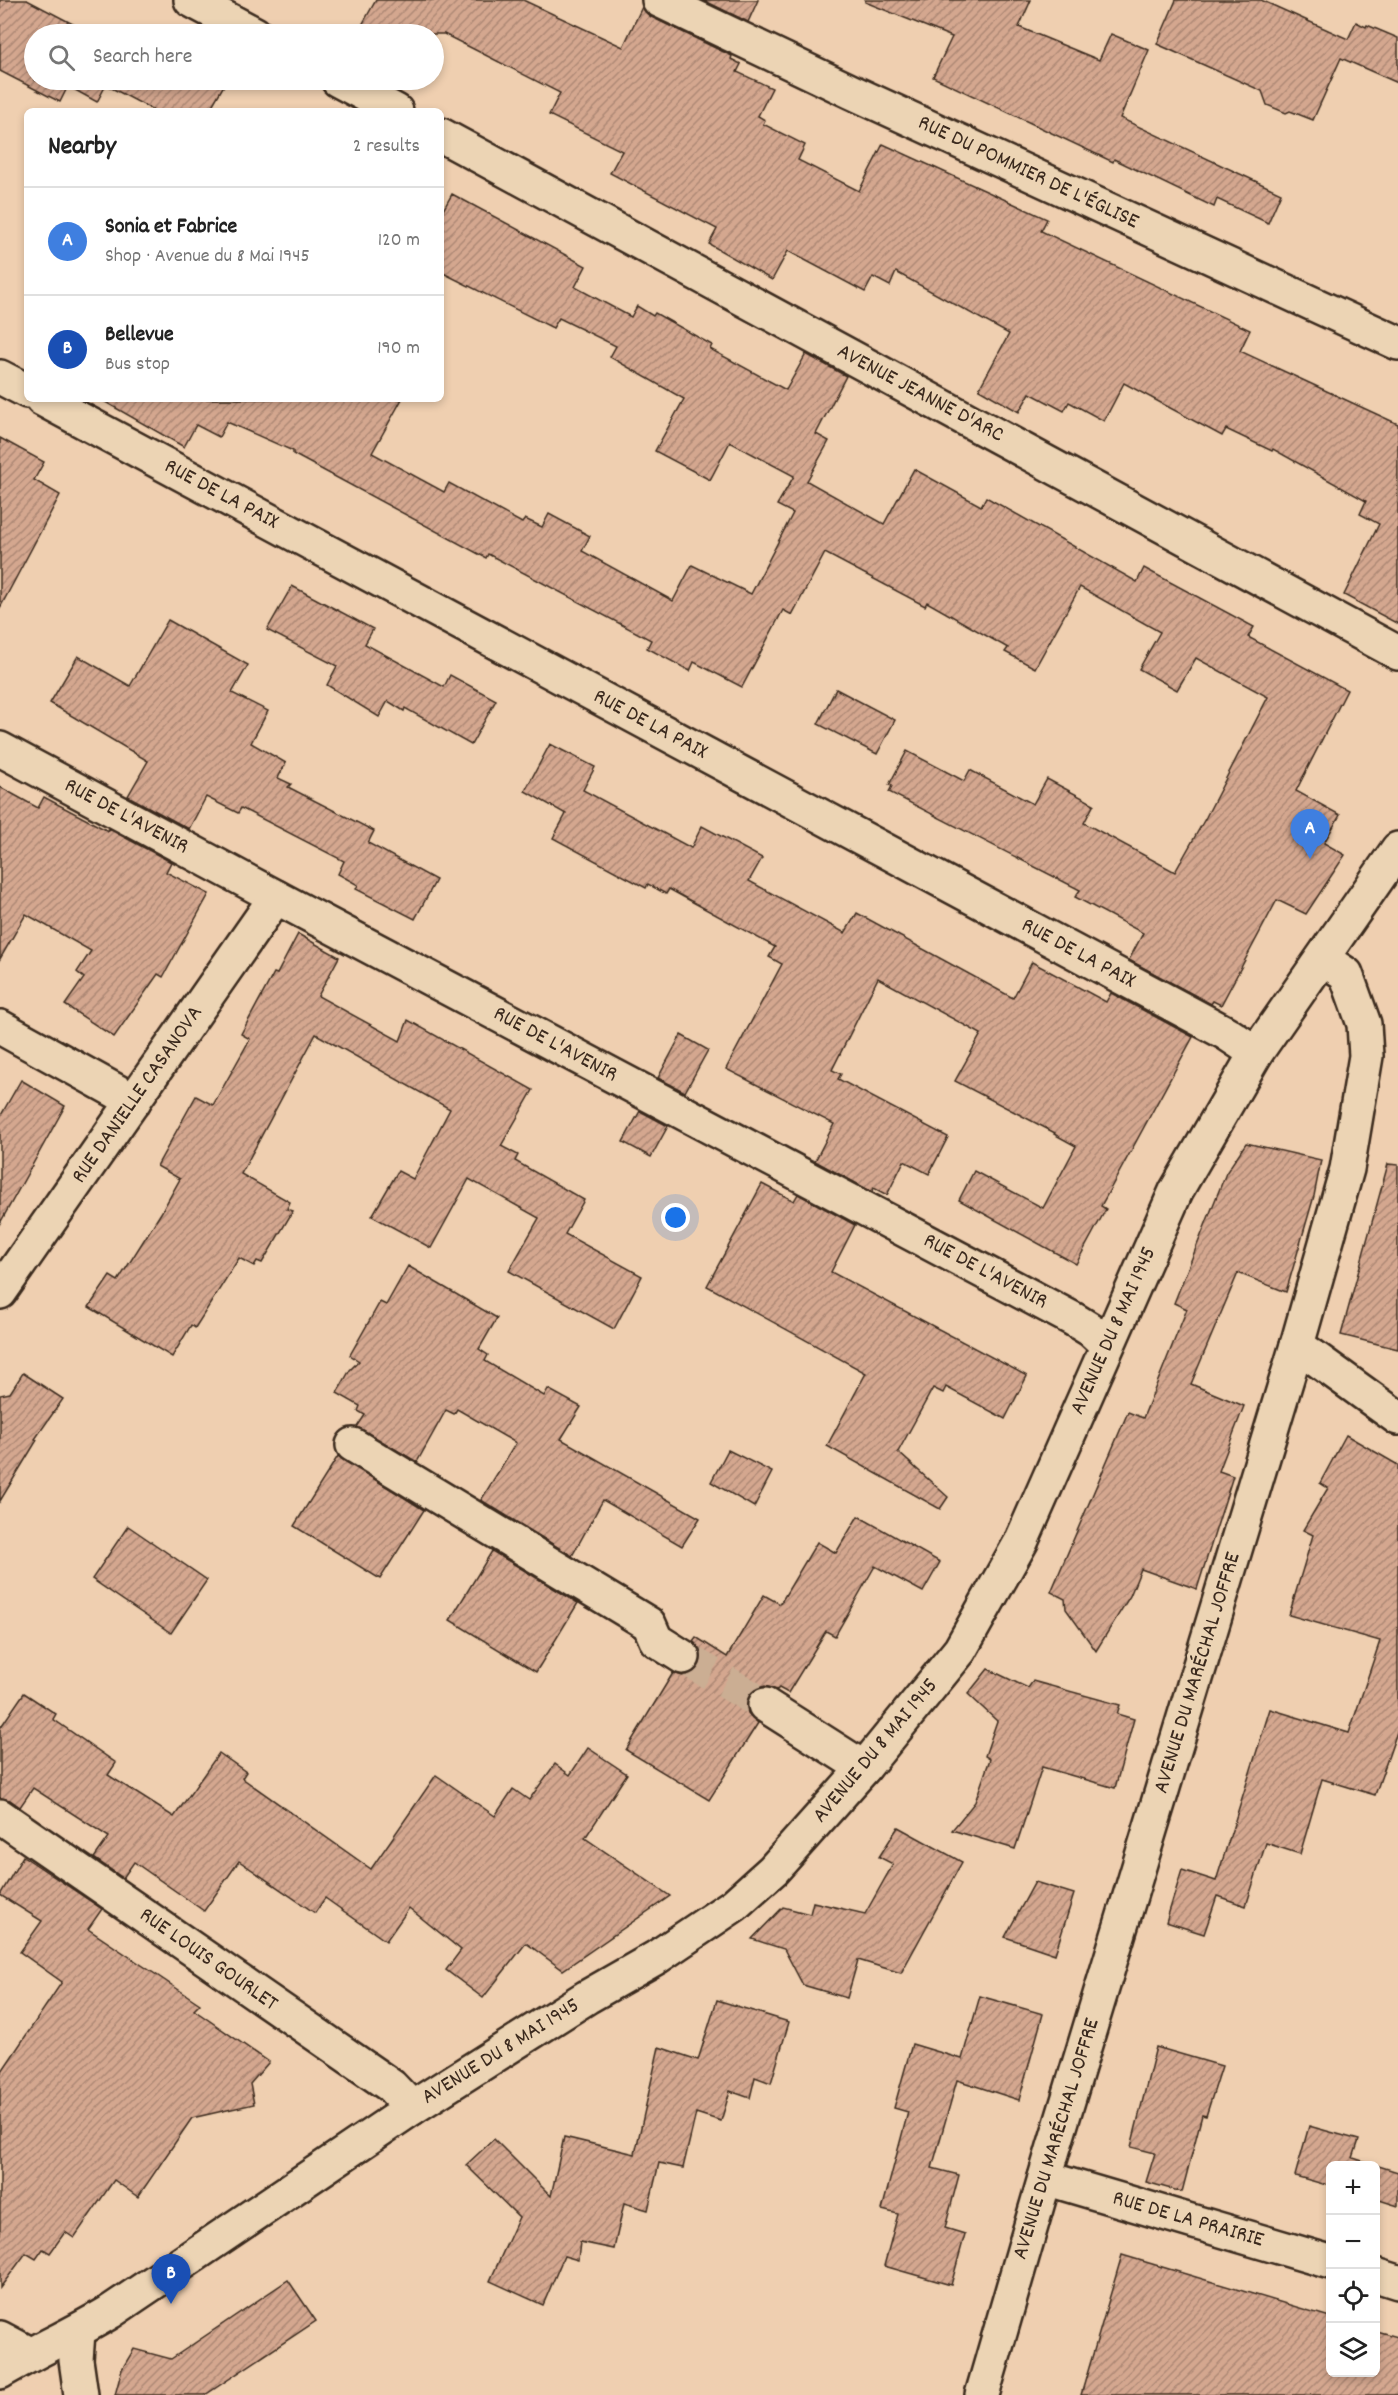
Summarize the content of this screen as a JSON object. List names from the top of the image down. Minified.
{"streets":{"street":["RUE DU POMMIER DE L'ÉGLISE","AVENUE JEANNE D'ARC","RUE DE LA PAIX","RUE DE L'AVENIR","RUE DANIELLE CASANOVA","AVENUE DU 8 MAI 1945","AVENUE DU MARÉCHAL JOFFRE","RUE LOUIS GOURLET","RUE DE LA PRAIRIE"]},"crossings":[["RUE DE LA PAIX","AVENUE DU 8 MAI 1945"],["RUE DE L'AVENIR","RUE DANIELLE CASANOVA"],["RUE DE L'AVENIR","AVENUE DU 8 MAI 1945"],["AVENUE DU 8 MAI 1945","AVENUE DU MARÉCHAL JOFFRE"],["AVENUE DU 8 MAI 1945","RUE LOUIS GOURLET"],["AVENUE DU MARÉCHAL JOFFRE","RUE DE LA PRAIRIE"]],"page":{"search":"Search here","heading":["Nearby","2 results"],"list":[{"mark":"A","name":"Sonia et Fabrice","note":"Shop · Avenue du 8 Mai 1945","value":"120 m"},{"mark":"B","name":"Bellevue","note":"Bus stop","value":"190 m"}],"pins":["A","B"],"map_buttons":["+","−"]}}
